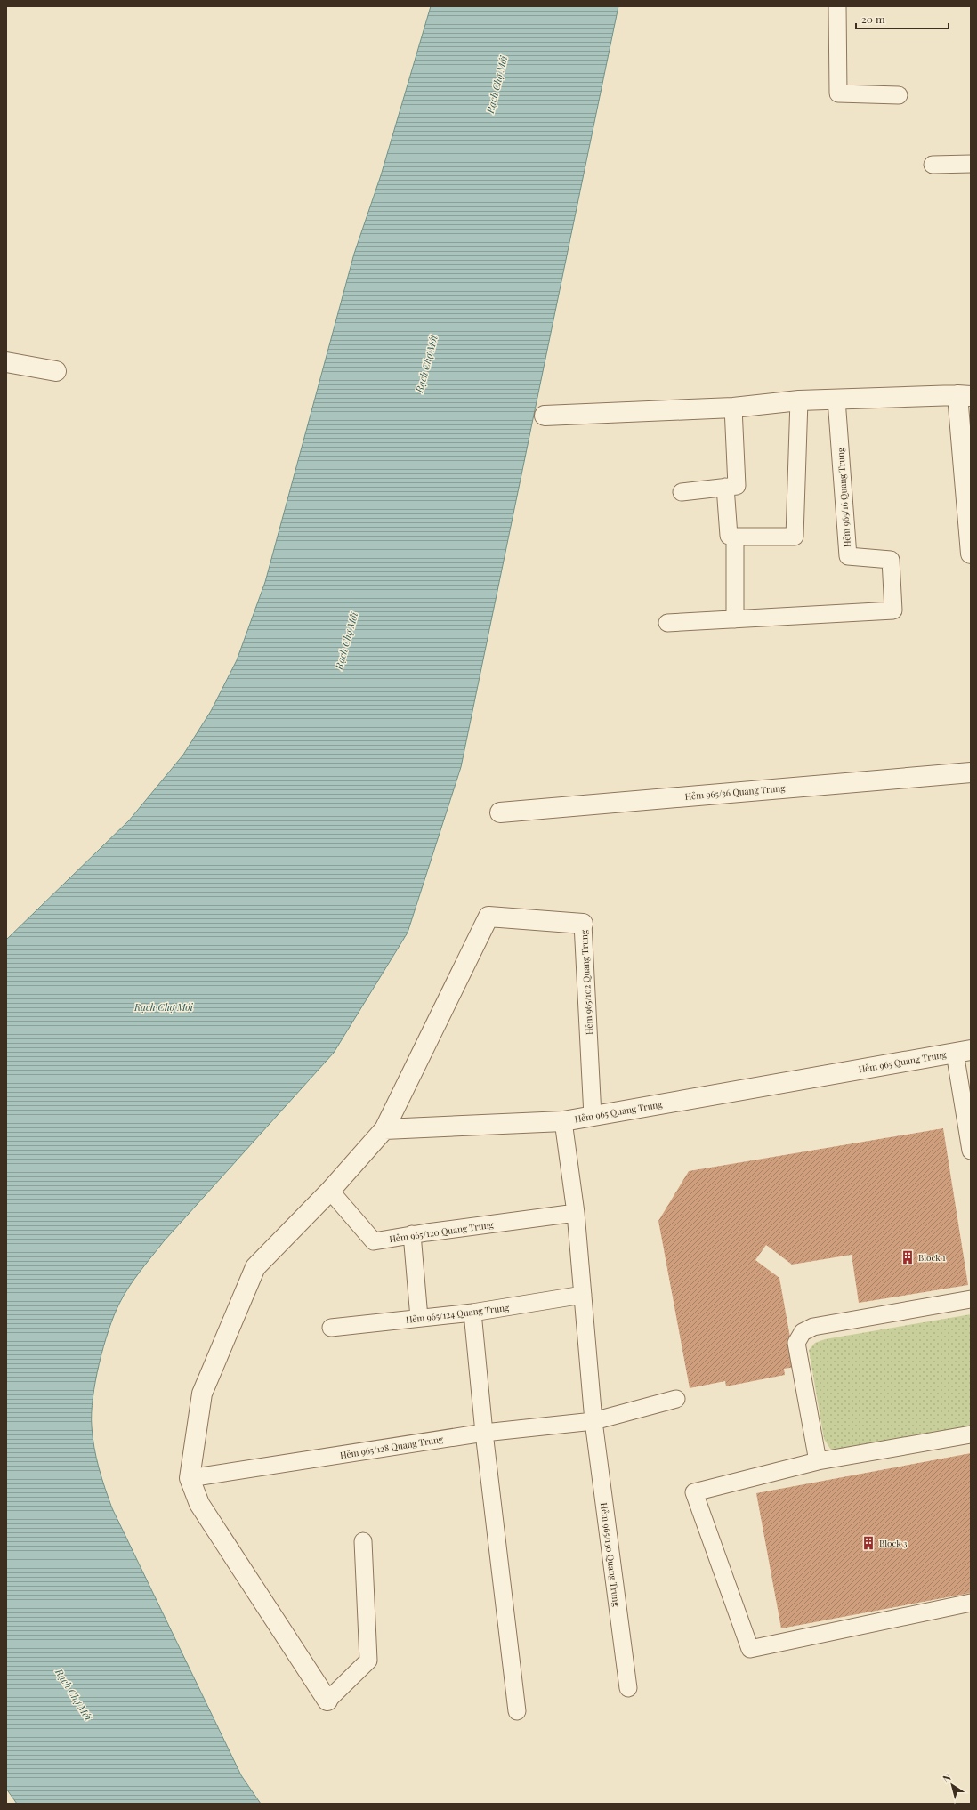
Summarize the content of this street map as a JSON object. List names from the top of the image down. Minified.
{"streets":{"street":["Hẻm 965/36 Quang Trung","Hẻm 965/102 Quang Trung","Hẻm 965 Quang Trung"],"lane":["Hẻm 965/16 Quang Trung","Hẻm 965/120 Quang Trung","Hẻm 965/124 Quang Trung","Hẻm 965/128 Quang Trung","Hẻm 965/130 Quang Trung"]},"crossings":[["Hẻm 965/102 Quang Trung","Hẻm 965 Quang Trung"],["Hẻm 965 Quang Trung","Hẻm 965/120 Quang Trung"],["Hẻm 965 Quang Trung","Hẻm 965/124 Quang Trung"],["Hẻm 965 Quang Trung","Hẻm 965/128 Quang Trung"],["Hẻm 965 Quang Trung","Hẻm 965/130 Quang Trung"],["Hẻm 965/128 Quang Trung","Hẻm 965/130 Quang Trung"]],"water":["Rạch Chợ Mới"],"places":{"building":["Block 1","Block 3"]},"scale_bar":"20 m","north":"top left"}
